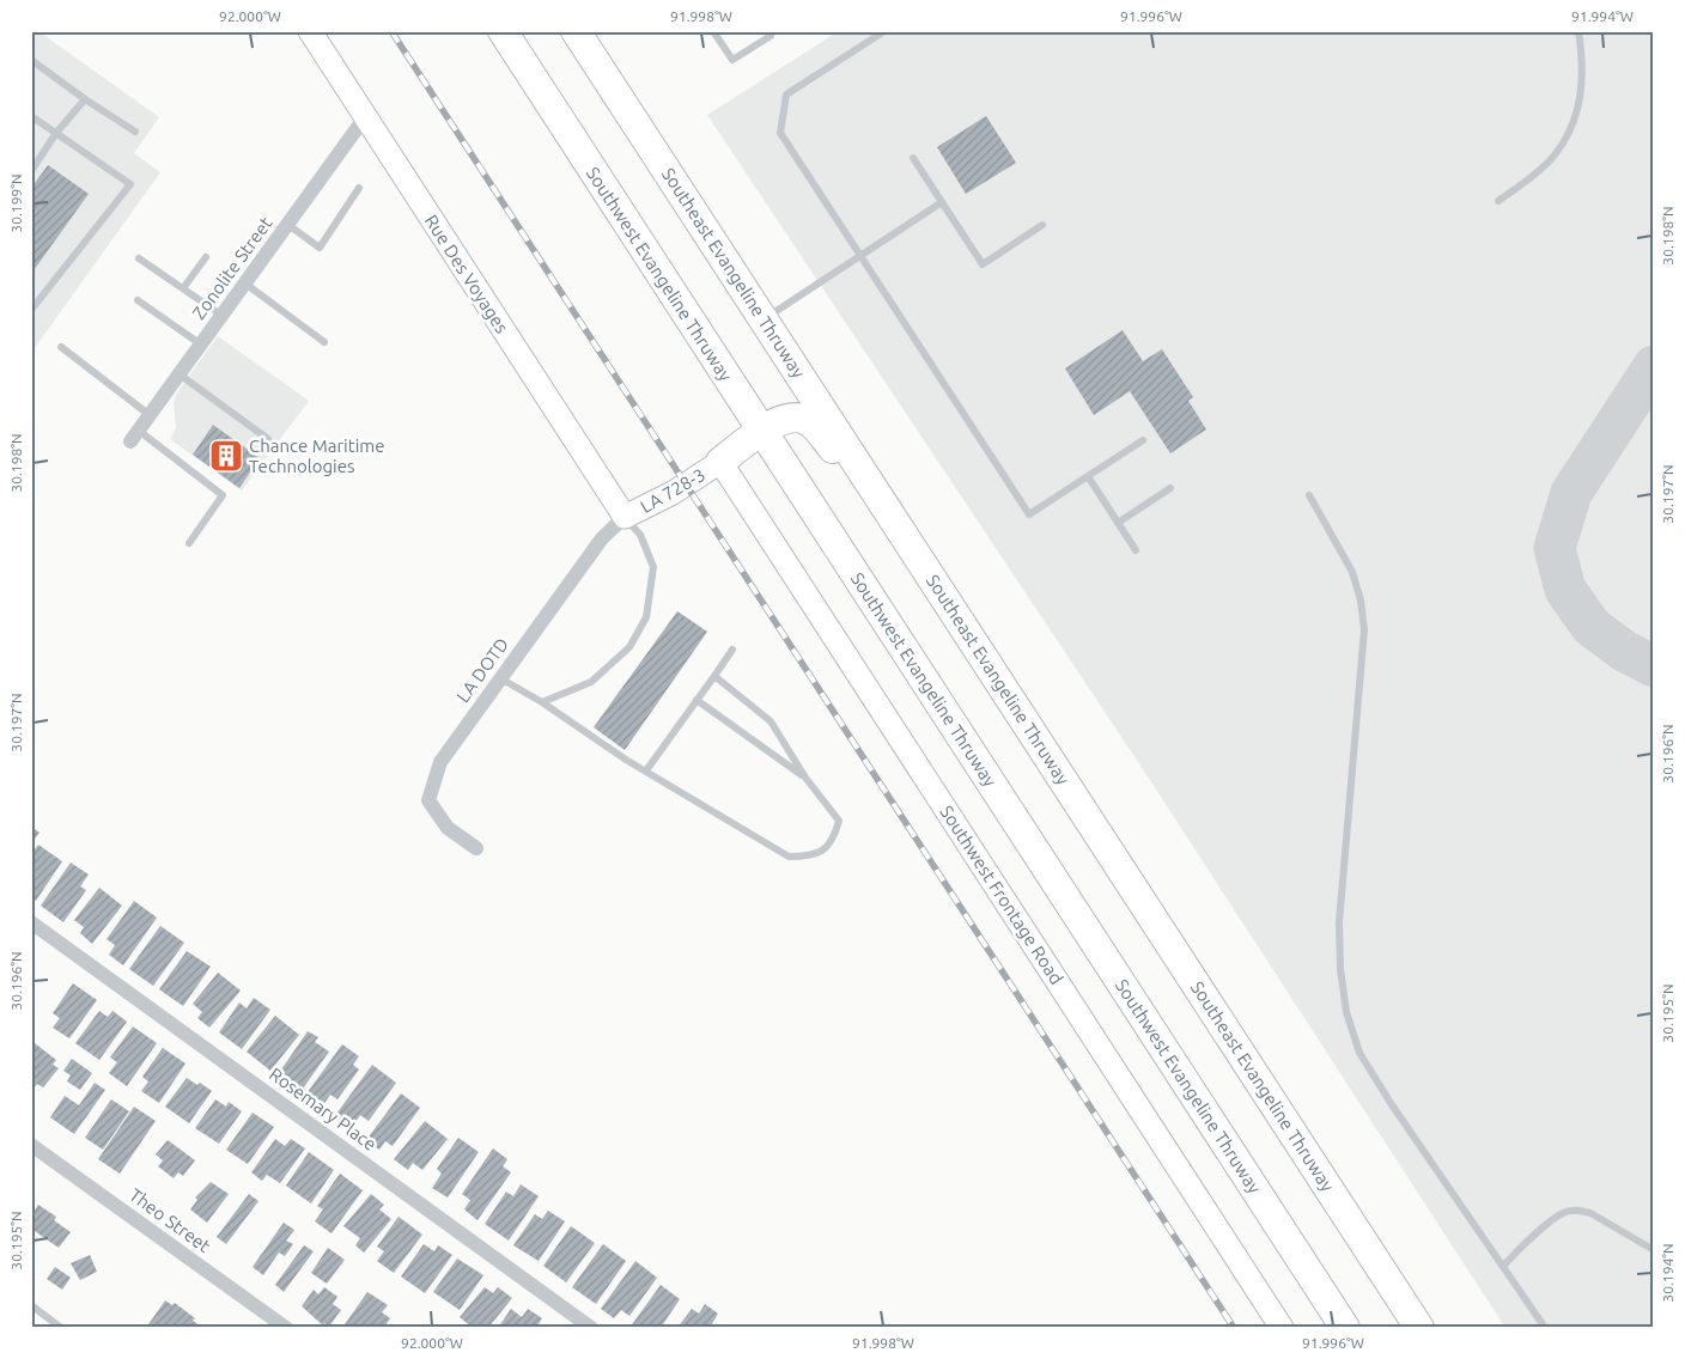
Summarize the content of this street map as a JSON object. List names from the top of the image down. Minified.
{"streets":{"highway":["Southeast Evangeline Thruway","Southwest Evangeline Thruway"],"main road":["Rue Des Voyages","LA 728-3","Southwest Frontage Road"],"street":["Zonolite Street","LA DOTD","Rosemary Place","Theo Street"]},"crossings":[["Zonolite Street","Rue Des Voyages"],["Rue Des Voyages","LA 728-3"],["Rue Des Voyages","LA DOTD"],["LA 728-3","LA DOTD"],["LA 728-3","Southwest Frontage Road"]],"places":{"building":["Chance Maritime Technologies"]},"coordinates":["92.000°W","91.998°W","91.996°W","91.994°W","30.199°N","30.198°N","30.197°N","30.196°N","30.195°N","30.194°N"]}
